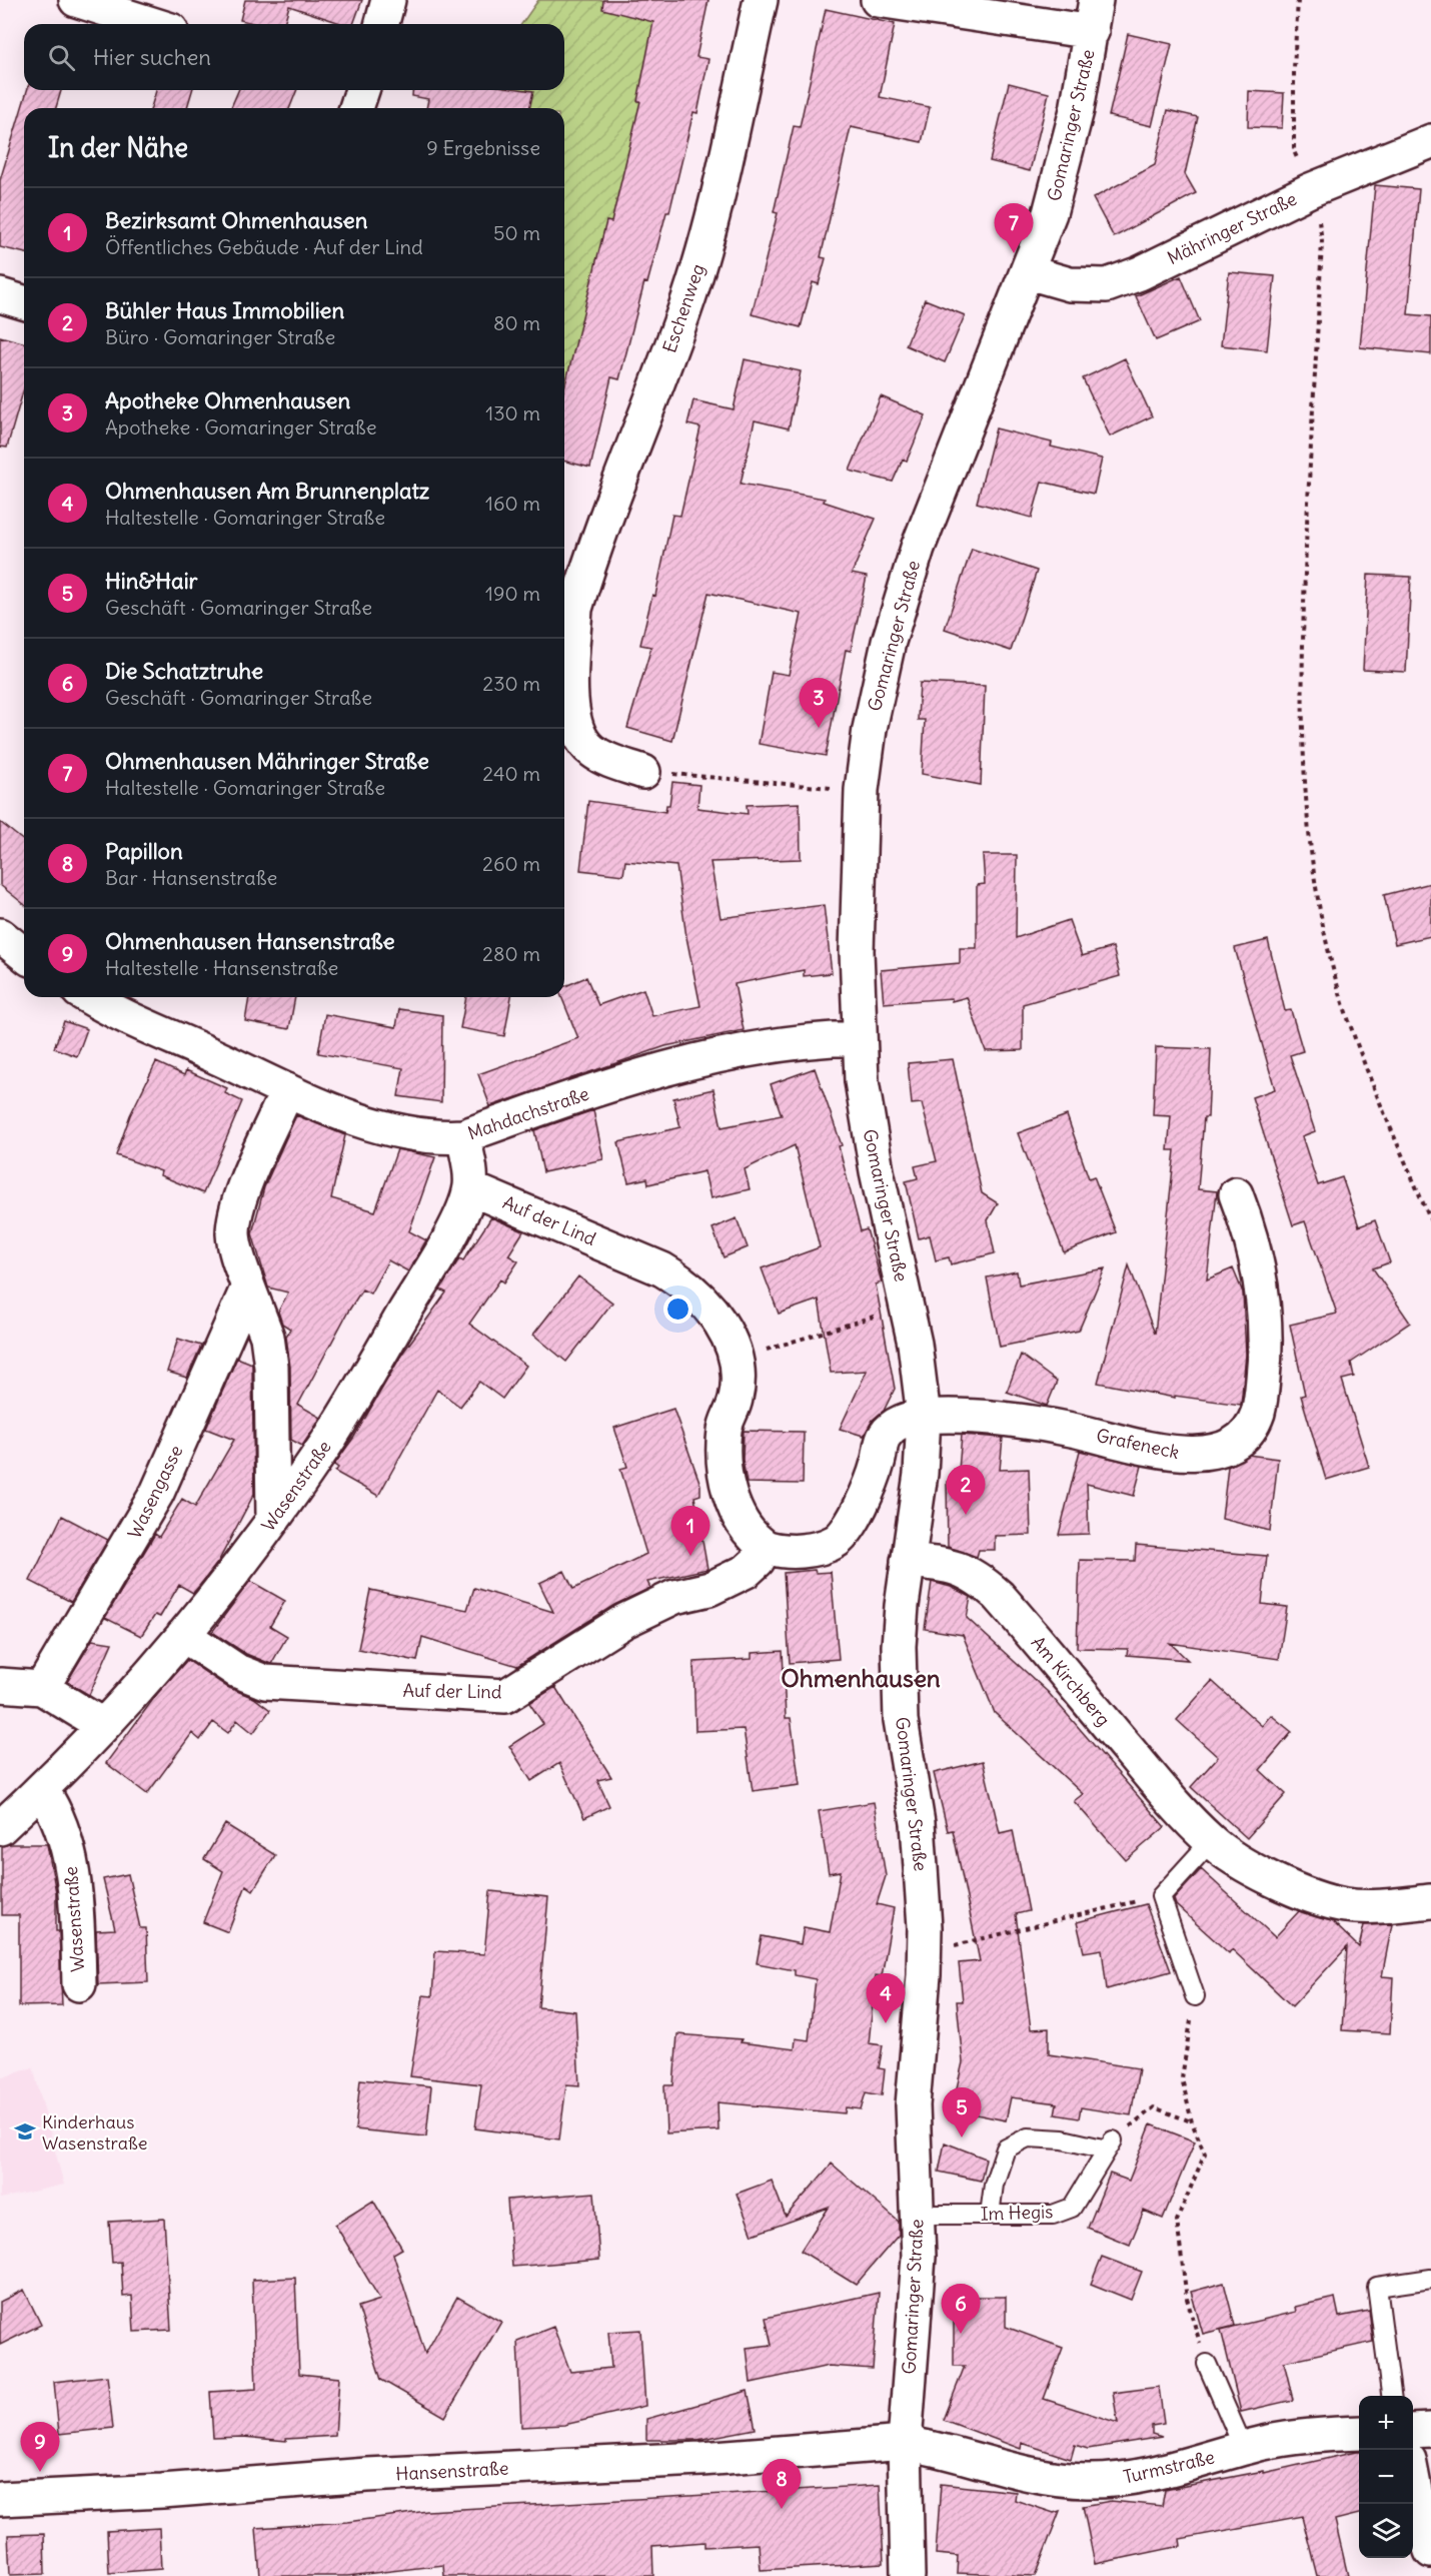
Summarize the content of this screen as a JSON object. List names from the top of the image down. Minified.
{"streets":{"street":["Gomaringer Straße","Mähringer Straße","Eschenweg","Mahdachstraße","Auf der Lind","Grafeneck","Wasenstraße","Wasengasse","Am Kirchberg","Turmstraße","Hansenstraße"],"lane":["Im Hegis"]},"crossings":[["Gomaringer Straße","Mähringer Straße"],["Gomaringer Straße","Mahdachstraße"],["Gomaringer Straße","Grafeneck"],["Gomaringer Straße","Am Kirchberg"],["Gomaringer Straße","Im Hegis"],["Gomaringer Straße","Turmstraße"],["Gomaringer Straße","Hansenstraße"],["Auf der Lind","Wasenstraße"],["Turmstraße","Hansenstraße"]],"districts":["Ohmenhausen"],"places":{"school or university":["Kinderhaus Wasenstraße"]},"page":{"search":"Hier suchen","heading":["In der Nähe","9 Ergebnisse"],"list":[{"mark":"1","name":"Bezirksamt Ohmenhausen","note":"Öffentliches Gebäude · Auf der Lind","value":"50 m"},{"mark":"2","name":"Bühler Haus Immobilien","note":"Büro · Gomaringer Straße","value":"80 m"},{"mark":"3","name":"Apotheke Ohmenhausen","note":"Apotheke · Gomaringer Straße","value":"130 m"},{"mark":"4","name":"Ohmenhausen Am Brunnenplatz","note":"Haltestelle · Gomaringer Straße","value":"160 m"},{"mark":"5","name":"Hin&Hair","note":"Geschäft · Gomaringer Straße","value":"190 m"},{"mark":"6","name":"Die Schatztruhe","note":"Geschäft · Gomaringer Straße","value":"230 m"},{"mark":"7","name":"Ohmenhausen Mähringer Straße","note":"Haltestelle · Gomaringer Straße","value":"240 m"},{"mark":"8","name":"Papillon","note":"Bar · Hansenstraße","value":"260 m"},{"mark":"9","name":"Ohmenhausen Hansenstraße","note":"Haltestelle · Hansenstraße","value":"280 m"}],"pins":["7","3","2","1","4","5","6","9","8"],"map_buttons":["+","−"]}}
